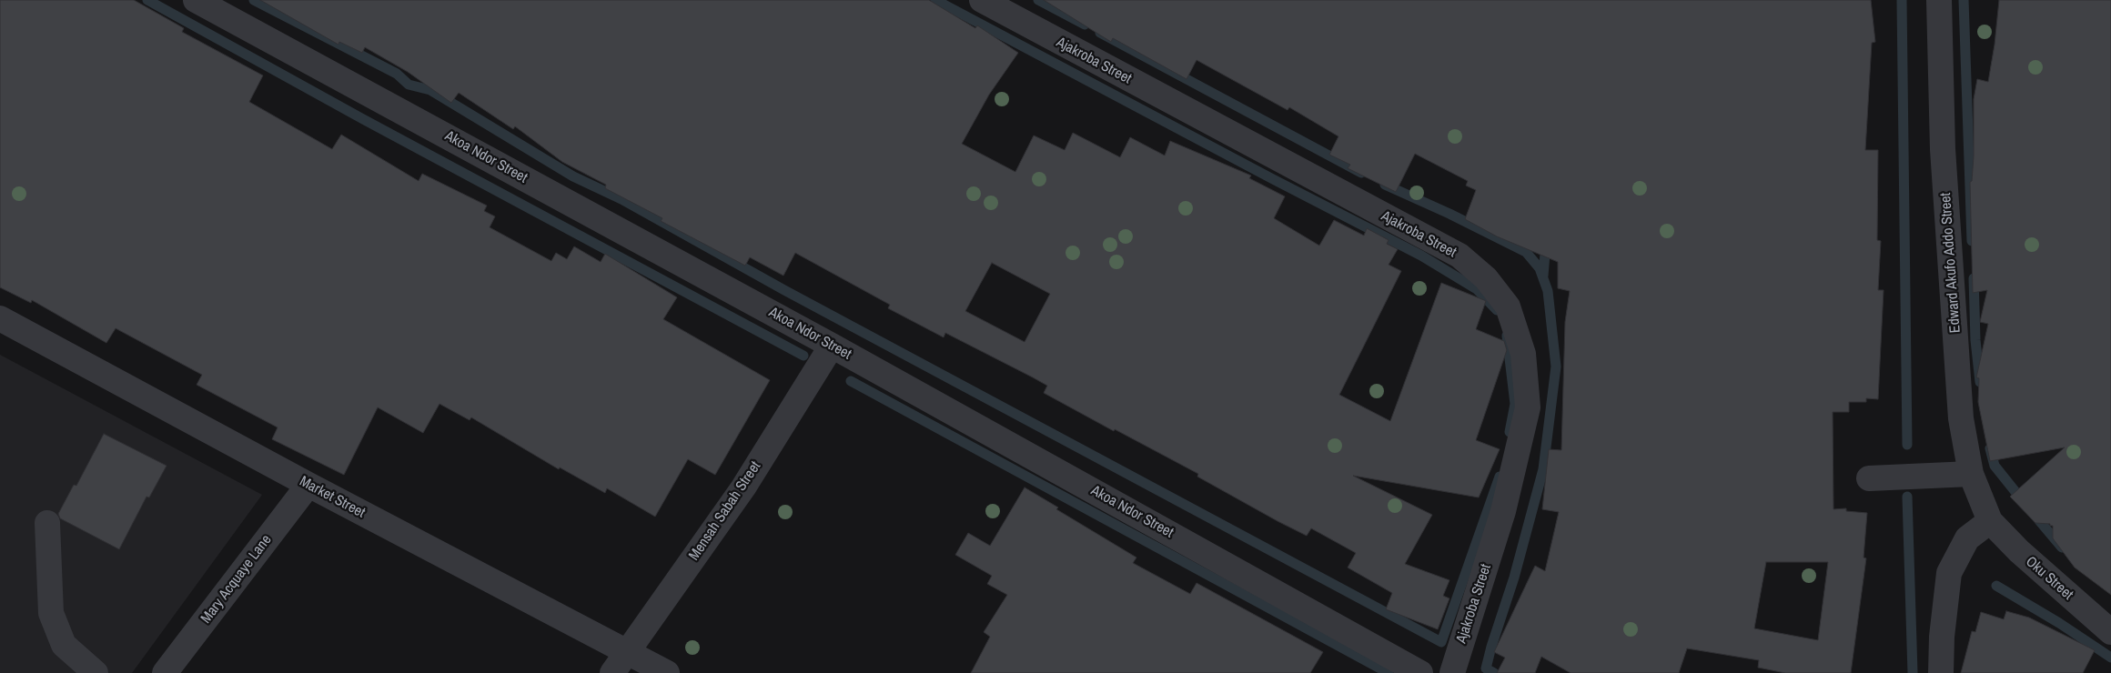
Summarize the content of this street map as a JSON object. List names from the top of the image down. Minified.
{"streets":{"street":["Ajakroba Street","Akoa Ndor Street","Edward Akufo Addo Street","Market Street","Mensah Sabah Street","Oku Street","Mary Acquaye Lane"]},"crossings":[["Akoa Ndor Street","Mensah Sabah Street"],["Edward Akufo Addo Street","Oku Street"],["Market Street","Mensah Sabah Street"],["Market Street","Mary Acquaye Lane"]]}
